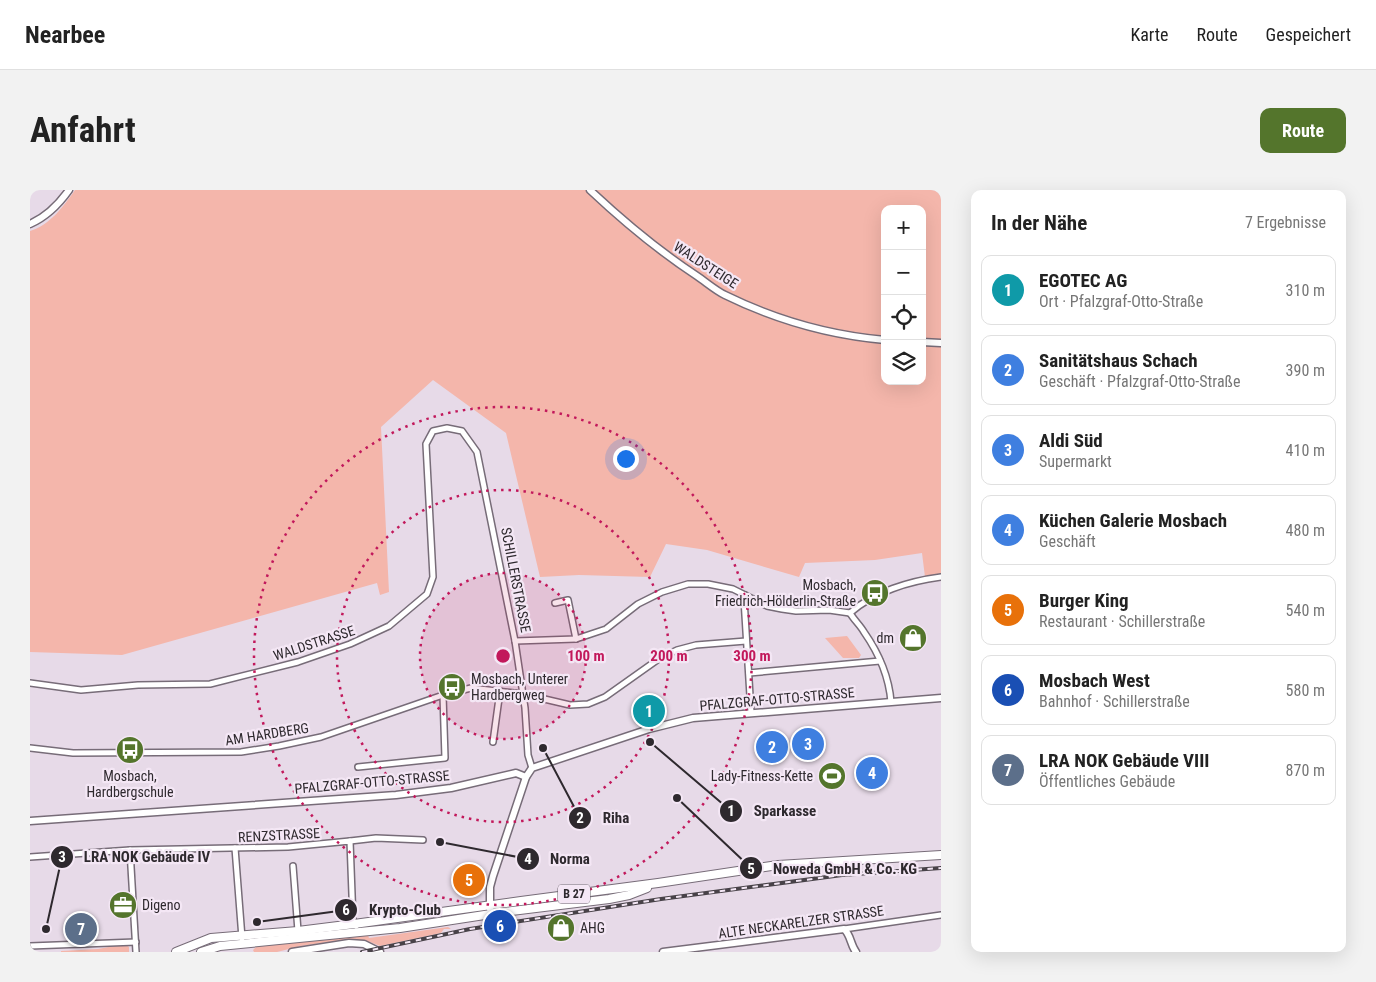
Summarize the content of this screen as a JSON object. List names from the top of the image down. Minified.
{"streets":{"main road":["B 27"],"street":["WALDSTEIGE","SCHILLERSTRASSE","WALDSTRASSE","PFALZGRAF-OTTO-STRASSE","AM HARDBERG","RENZSTRASSE","ALTE NECKARELZER STRASSE"]},"crossings":[["SCHILLERSTRASSE","WALDSTRASSE"],["SCHILLERSTRASSE","PFALZGRAF-OTTO-STRASSE"],["SCHILLERSTRASSE","AM HARDBERG"]],"places":{"bus stop":["Mosbach, Friedrich-Hölderlin-Straße","Mosbach, Unterer Hardbergweg","Mosbach, Hardbergschule"],"shop":["dm","AHG"],"other":["Sparkasse","Riha","Noweda GmbH & Co. KG","Norma","Krypto-Club","LRA NOK Gebäude IV"],"sports":["Lady-Fitness-Kette"],"office":["Digeno"]},"page":{"header":"Nearbee","nav":["Karte","Route","Gespeichert"],"buttons":"Route","title":"Anfahrt","heading":["In der Nähe","7 Ergebnisse"],"map_buttons":["+","−"],"list":[{"mark":"1","name":"EGOTEC AG","note":"Ort · Pfalzgraf-Otto-Straße","value":"310 m"},{"mark":"2","name":"Sanitätshaus Schach","note":"Geschäft · Pfalzgraf-Otto-Straße","value":"390 m"},{"mark":"3","name":"Aldi Süd","note":"Supermarkt","value":"410 m"},{"mark":"4","name":"Küchen Galerie Mosbach","note":"Geschäft","value":"480 m"},{"mark":"5","name":"Burger King","note":"Restaurant · Schillerstraße","value":"540 m"},{"mark":"6","name":"Mosbach West","note":"Bahnhof · Schillerstraße","value":"580 m"},{"mark":"7","name":"LRA NOK Gebäude VIII","note":"Öffentliches Gebäude","value":"870 m"}],"pins":["1","3","2","4","5","6","7"]},"rings":["100 m","200 m","300 m"]}
